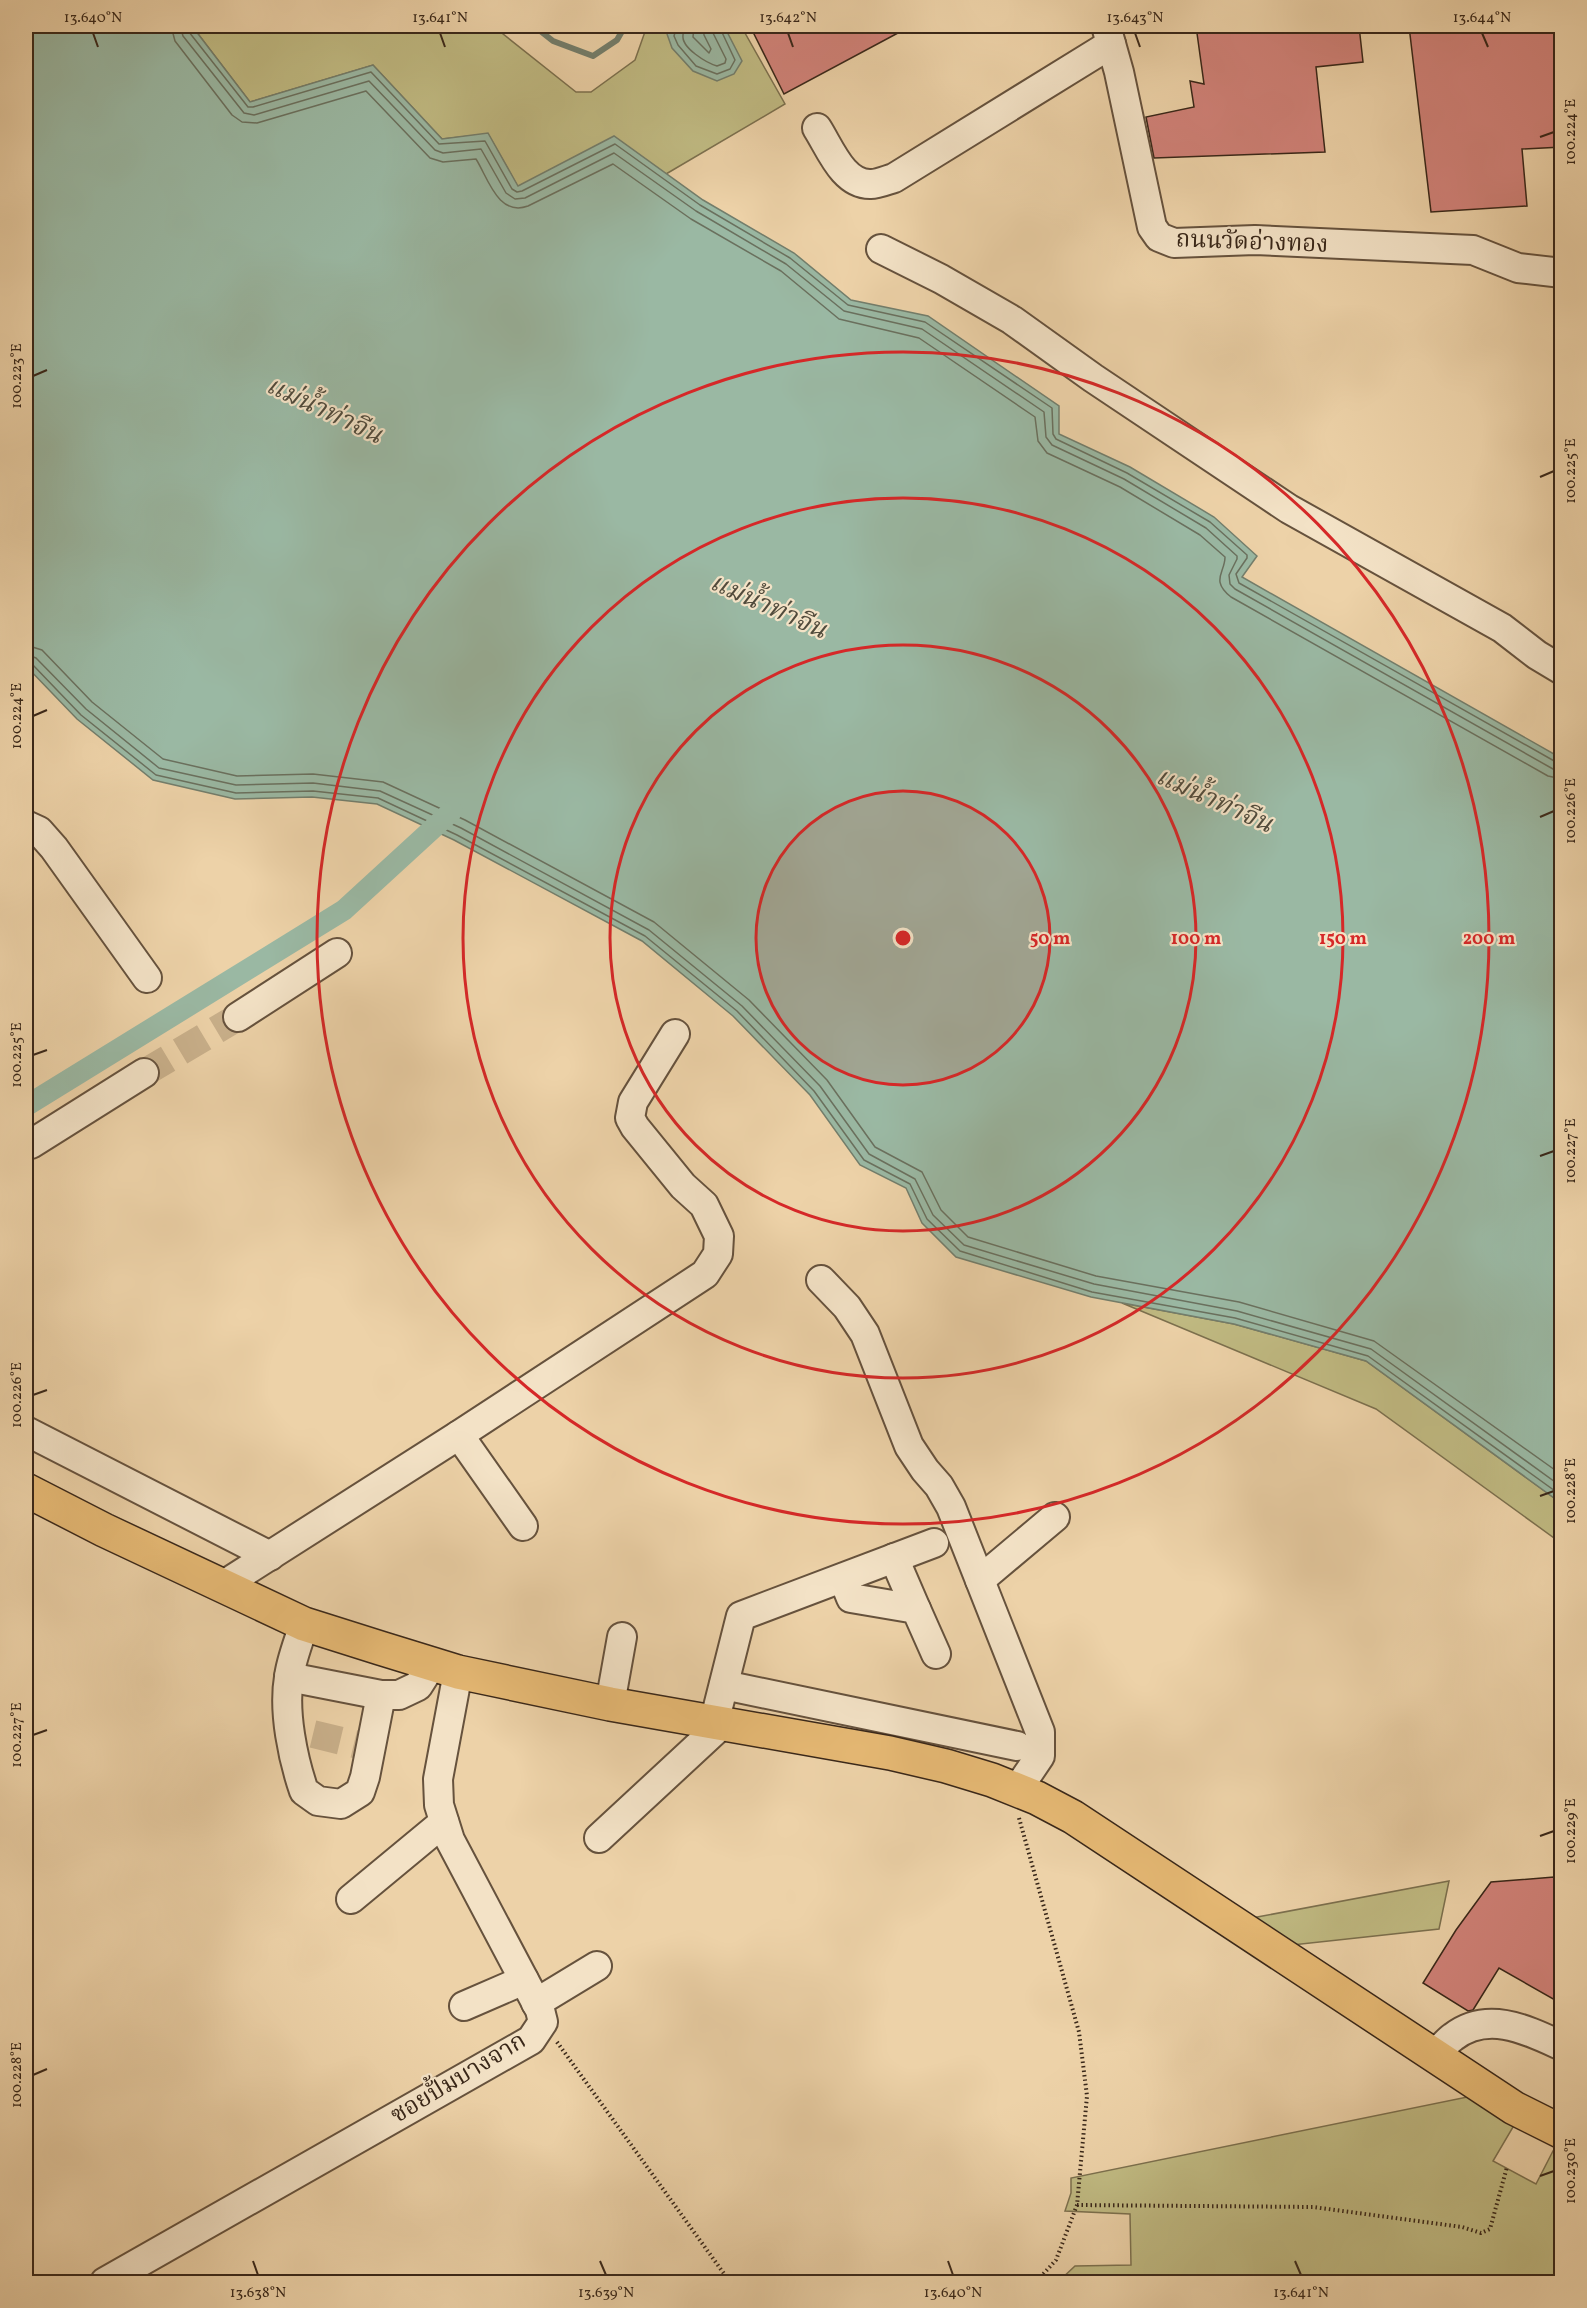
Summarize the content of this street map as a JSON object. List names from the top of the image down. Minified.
{"streets":{"street":["ถนนวัดอ่างทอง","ซอยปั้มบางจาก"]},"water":["แม่น้ำท่าจีน"],"coordinates":["13.640°N","13.641°N","13.642°N","13.643°N","13.644°N","100.224°E","100.223°E","100.225°E","100.226°E","100.227°E","100.228°E","100.229°E","100.230°E","13.638°N","13.639°N"],"rings":["50 m","100 m","150 m","200 m"]}
